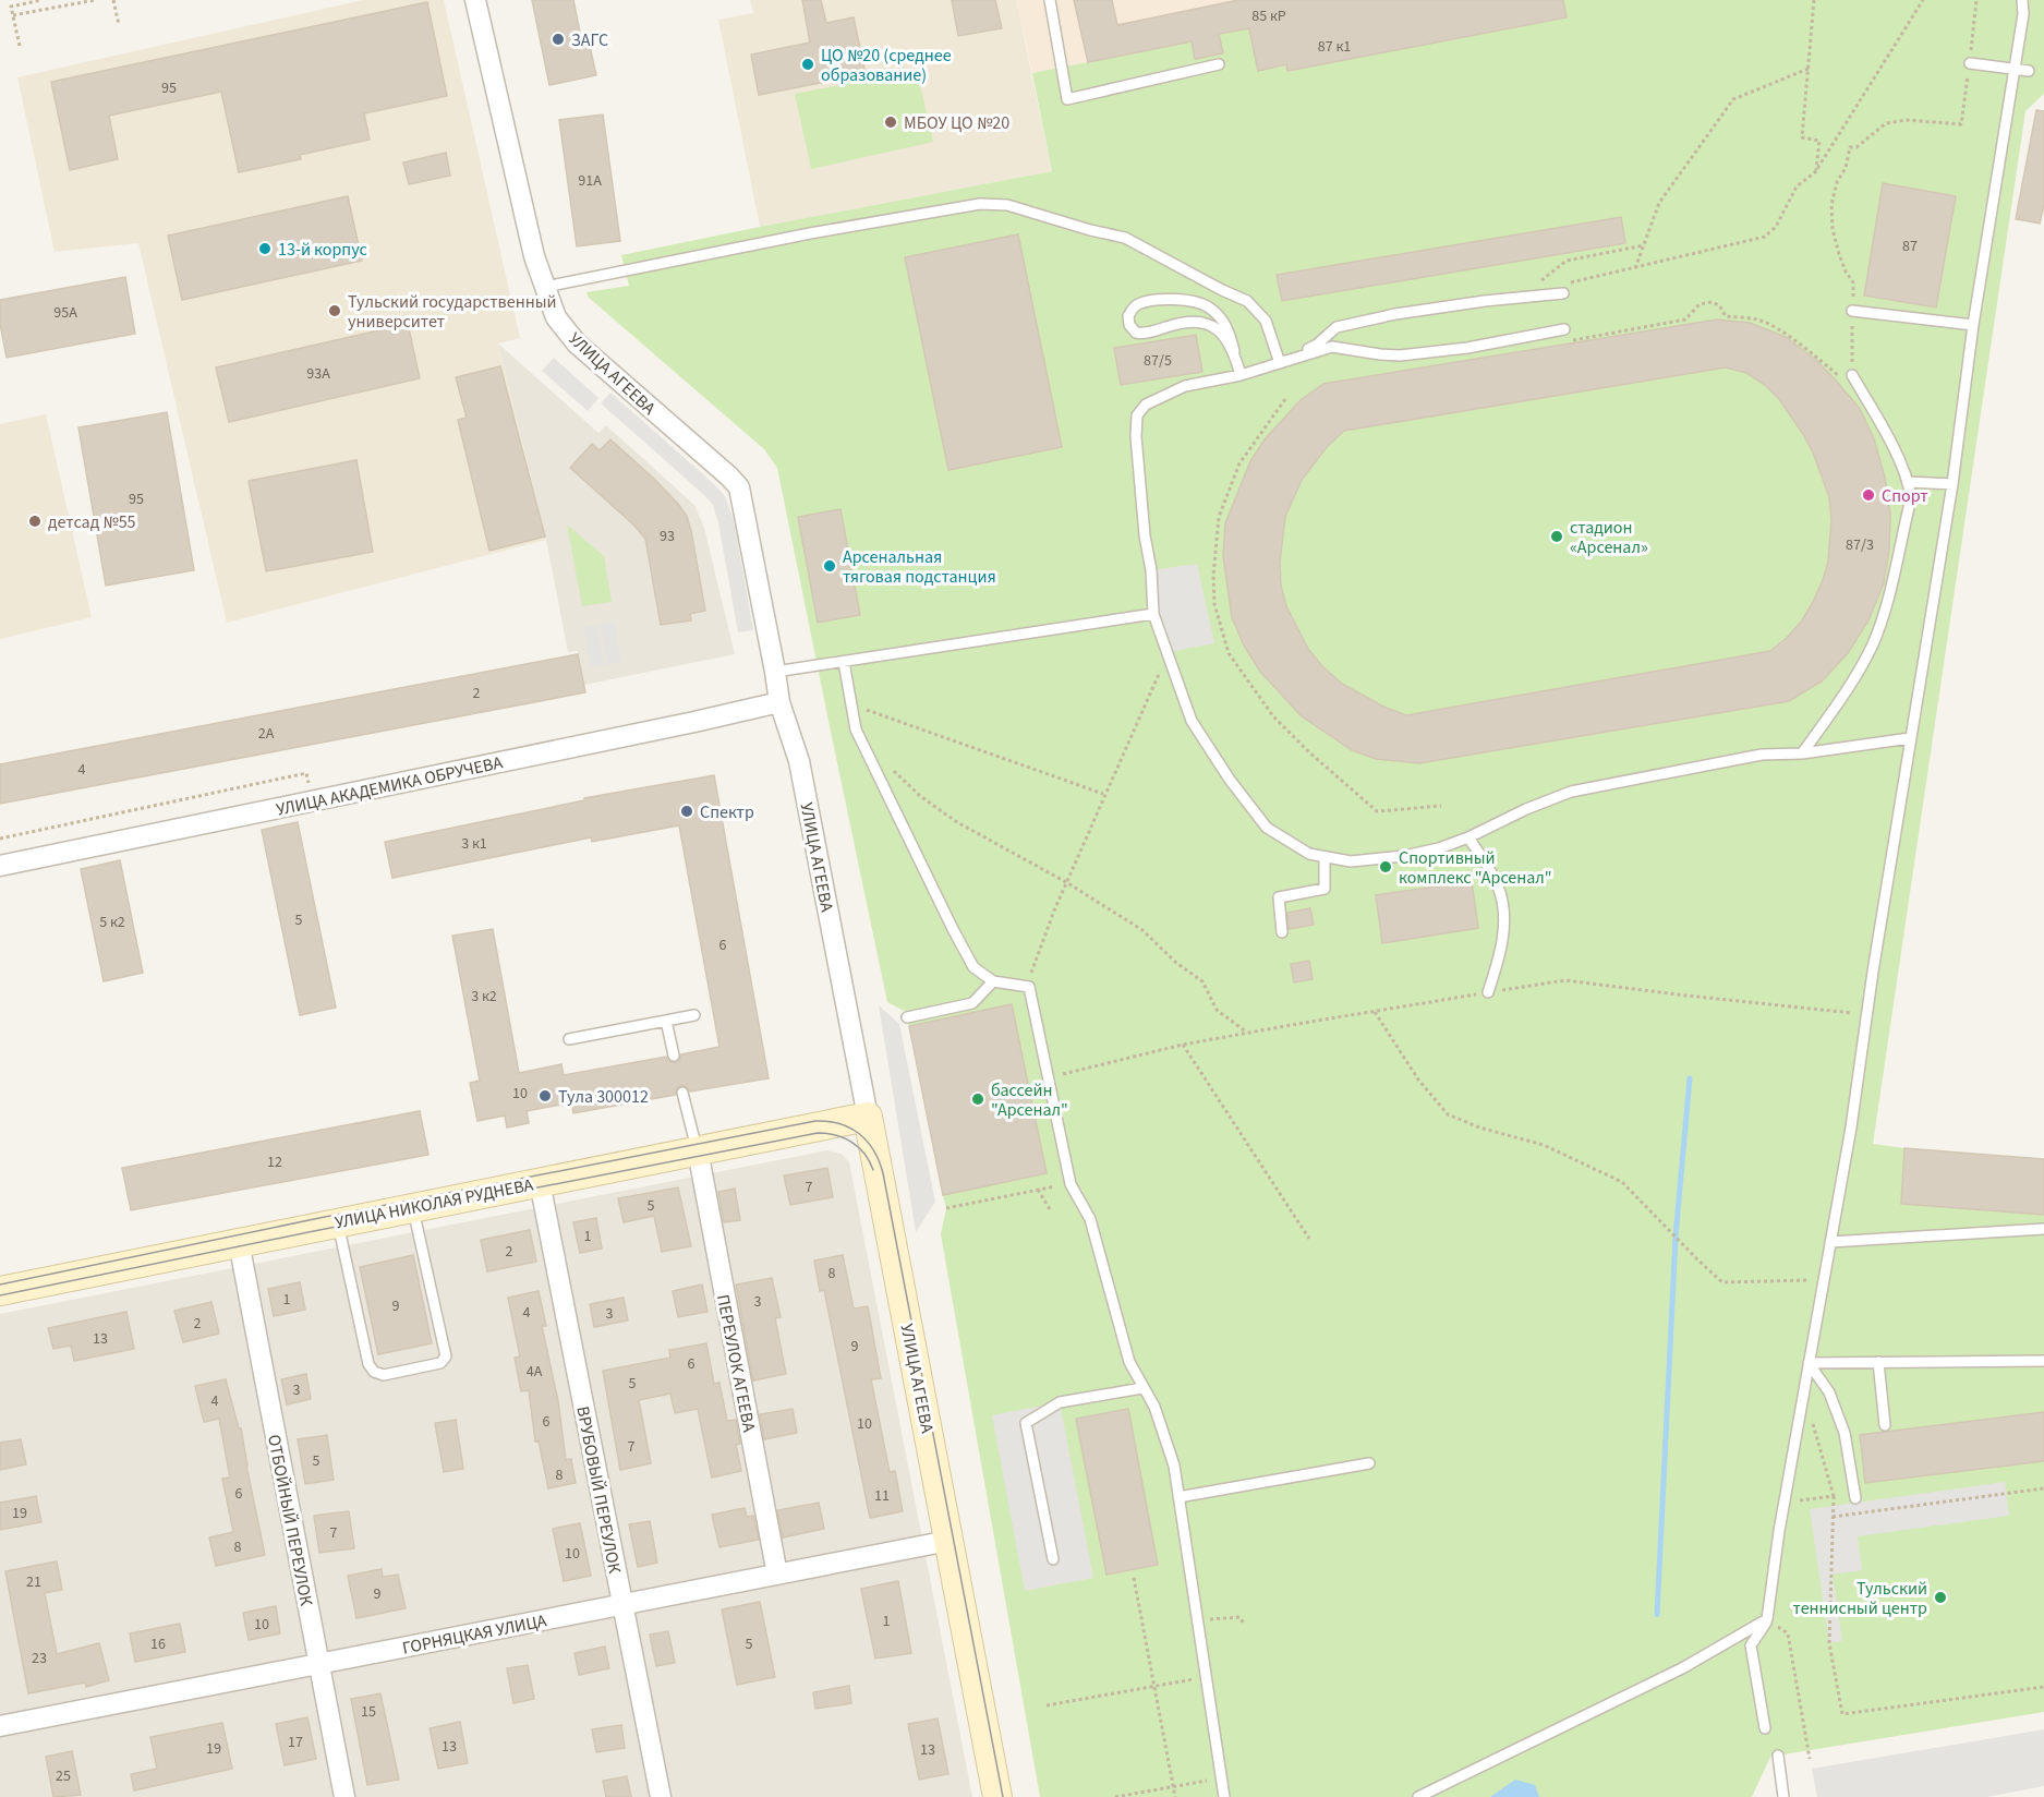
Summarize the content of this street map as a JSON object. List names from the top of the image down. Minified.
{"streets":{"street":["УЛИЦА АГЕЕВА","УЛИЦА АКАДЕМИКА ОБРУЧЕВА","УЛИЦА НИКОЛАЯ РУДНЕВА","ПЕРЕУЛОК АГЕЕВА","ВРУБОВЫЙ ПЕРЕУЛОК","ОТБОЙНЫЙ ПЕРЕУЛОК","ГОРНЯЦКАЯ УЛИЦА"]},"crossings":[["УЛИЦА АГЕЕВА","УЛИЦА АКАДЕМИКА ОБРУЧЕВА"],["УЛИЦА АГЕЕВА","УЛИЦА НИКОЛАЯ РУДНЕВА"],["УЛИЦА АГЕЕВА","ГОРНЯЦКАЯ УЛИЦА"],["УЛИЦА НИКОЛАЯ РУДНЕВА","ПЕРЕУЛОК АГЕЕВА"],["УЛИЦА НИКОЛАЯ РУДНЕВА","ВРУБОВЫЙ ПЕРЕУЛОК"],["УЛИЦА НИКОЛАЯ РУДНЕВА","ОТБОЙНЫЙ ПЕРЕУЛОК"],["ПЕРЕУЛОК АГЕЕВА","ГОРНЯЦКАЯ УЛИЦА"],["ВРУБОВЫЙ ПЕРЕУЛОК","ГОРНЯЦКАЯ УЛИЦА"],["ОТБОЙНЫЙ ПЕРЕУЛОК","ГОРНЯЦКАЯ УЛИЦА"]],"places":["ЗАГС","ЦО №20 (среднее образование)","МБОУ ЦО №20","13-й корпус","Тульский государственный университет","Спорт","детсад №55","стадион «Арсенал»","Арсенальная тяговая подстанция","Спектр","Спортивный комплекс \"Арсенал\"","Тула 300012","бассейн \"Арсенал\"","Тульский теннисный центр"],"house_numbers":["85 кР","87 к1","95","91А","87","95А","87/5","93А","95","93","87/3","2","2А","4","3 к1","5","5 к2","6","3 к2","10","12","7","5","1","2","8","1","3","9","4","3","2","13","9","6","4А","5","3","4","6","10","7","5","8","6","11","19","7","8","10","21","9","1","10","16","5","23","15","17","13","19","13","25"]}
